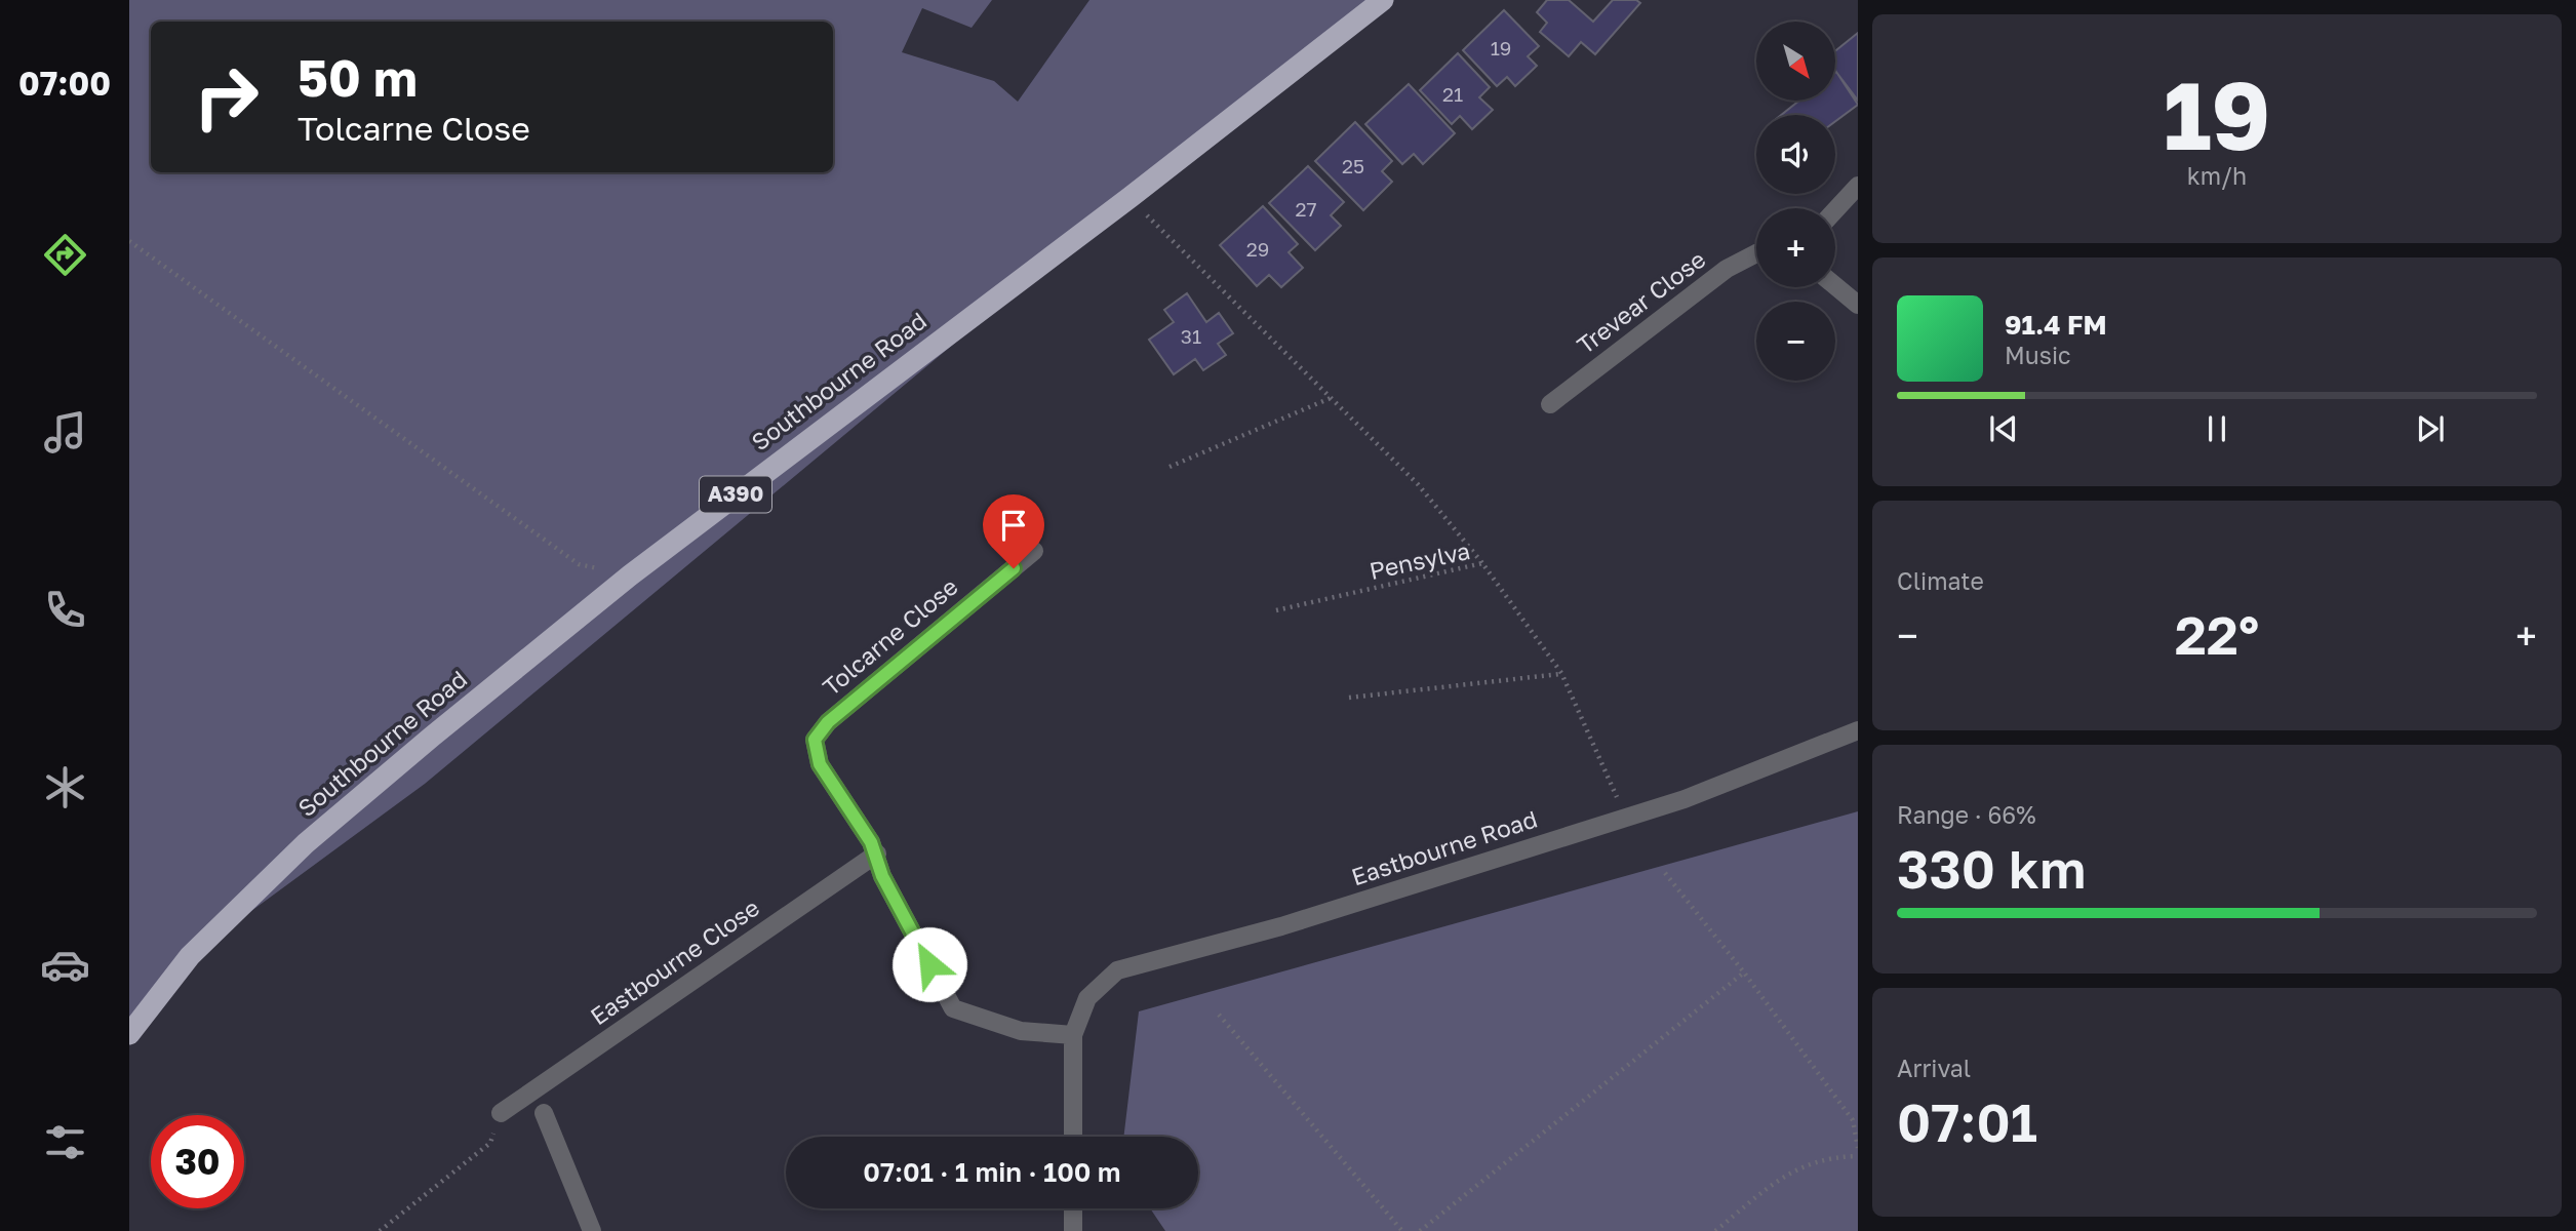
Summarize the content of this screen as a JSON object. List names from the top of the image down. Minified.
{"streets":{"highway":["Southbourne Road","A390"],"street":["Trevear Close","Tolcarne Close","Eastbourne Road","Eastbourne Close"],"path":["Pensylva"]},"crossings":[["Pensylva","Eastbourne Road"],["Tolcarne Close","Eastbourne Road"],["Tolcarne Close","Eastbourne Close"]],"house_numbers":["19","21","25","27","29","31"],"north":"bottom right","page":{"tabs":"07:00","tile":[["19","km/h"],"Climate",["Range · 66%","330 km"],["Arrival","07:01"]],"map_buttons":["+","−"],"turn":["50 m","Tolcarne Close"],"song":["91.4 FM","Music"],"heat":["−","22°","+"],"limit":"30","trip":"07:01 · 1 min · 100 m"}}
